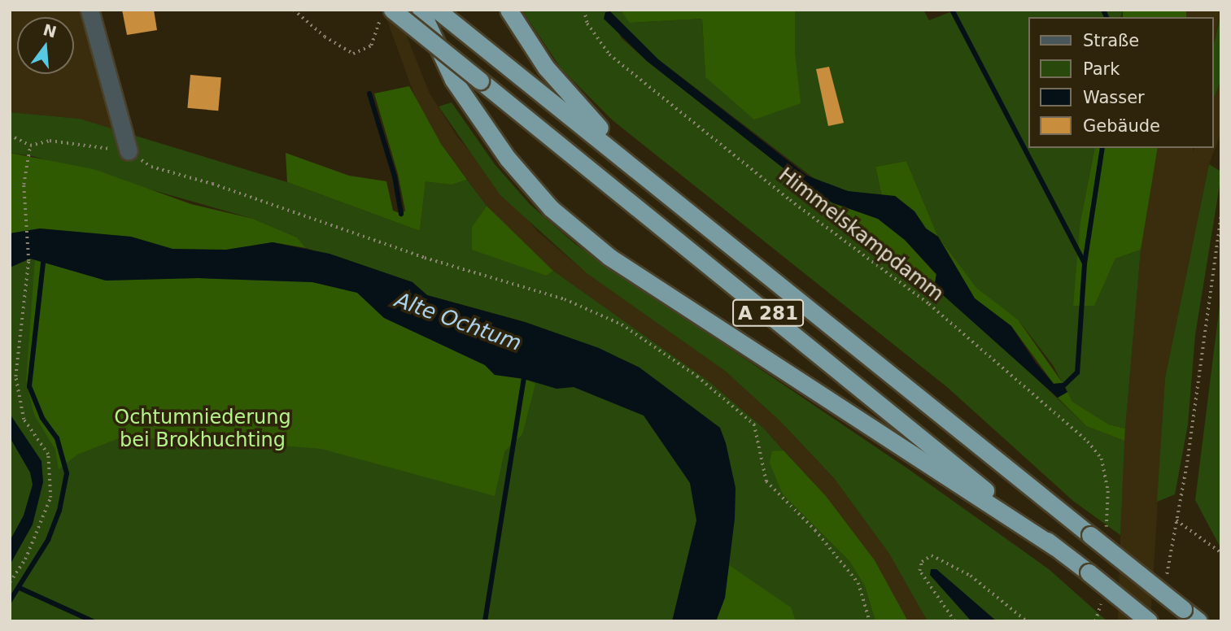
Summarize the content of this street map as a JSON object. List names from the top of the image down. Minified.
{"streets":{"highway":["A 281"],"path":["Himmelskampdamm"]},"water":["Alte Ochtum"],"parks":["Ochtumniederung bei Brokhuchting"],"legend":["Straße","Park","Wasser","Gebäude"],"north":"top"}
